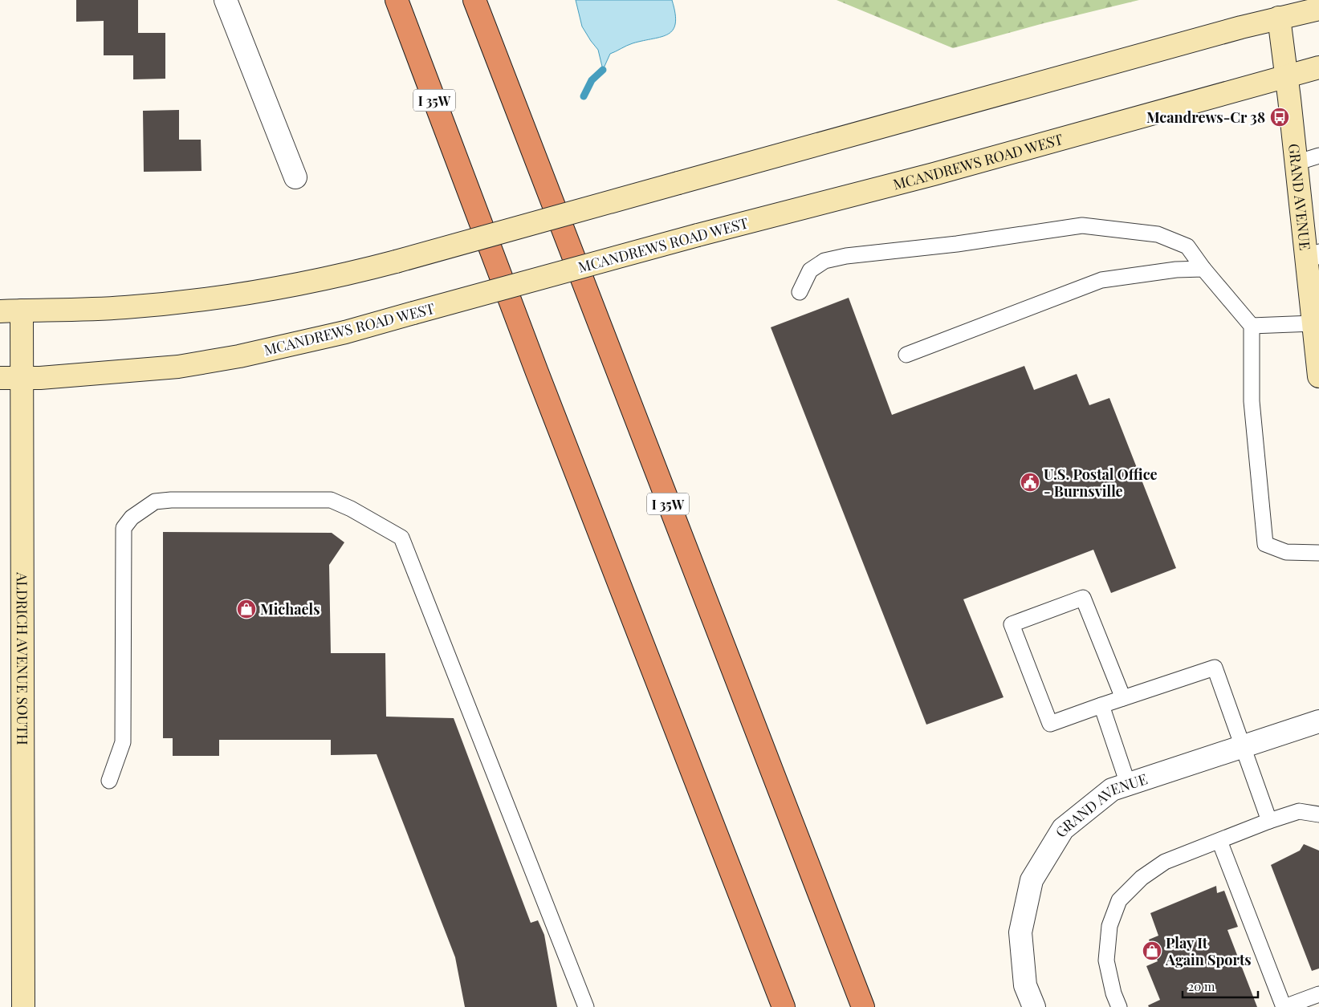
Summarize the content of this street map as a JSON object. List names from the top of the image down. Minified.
{"streets":{"highway":["I 35W"],"main road":["MCANDREWS ROAD WEST","GRAND AVENUE","ALDRICH AVENUE SOUTH"]},"crossings":[["MCANDREWS ROAD WEST","GRAND AVENUE"],["MCANDREWS ROAD WEST","ALDRICH AVENUE SOUTH"]],"places":{"bus stop":["Mcandrews-Cr 38"],"public building":["U.S. Postal Office - Burnsville"],"shop":["Michaels","Play It Again Sports"]},"scale_bar":"20 m"}
